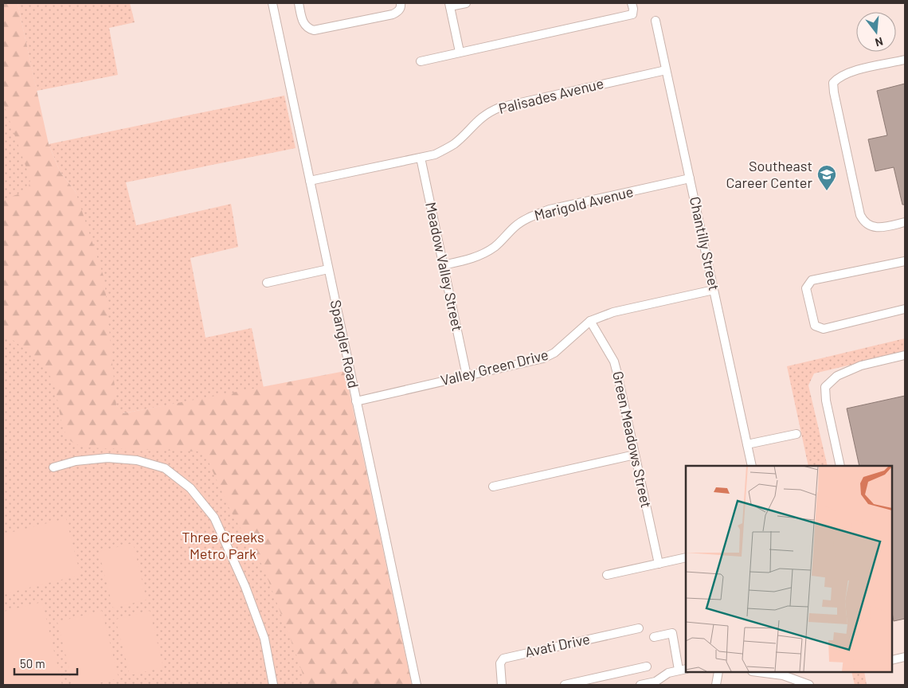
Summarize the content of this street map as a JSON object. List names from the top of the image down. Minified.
{"streets":{"street":["Palisades Avenue","Marigold Avenue","Chantilly Street","Meadow Valley Street","Spangler Road","Valley Green Drive","Green Meadows Street","Avati Drive"]},"crossings":[["Palisades Avenue","Chantilly Street"],["Palisades Avenue","Meadow Valley Street"],["Palisades Avenue","Spangler Road"],["Marigold Avenue","Chantilly Street"],["Marigold Avenue","Meadow Valley Street"],["Chantilly Street","Valley Green Drive"],["Meadow Valley Street","Valley Green Drive"],["Spangler Road","Valley Green Drive"],["Valley Green Drive","Green Meadows Street"]],"parks":["Three Creeks Metro Park"],"places":{"school or university":["Southeast Career Center"]},"scale_bar":"50 m","north":"bottom"}
